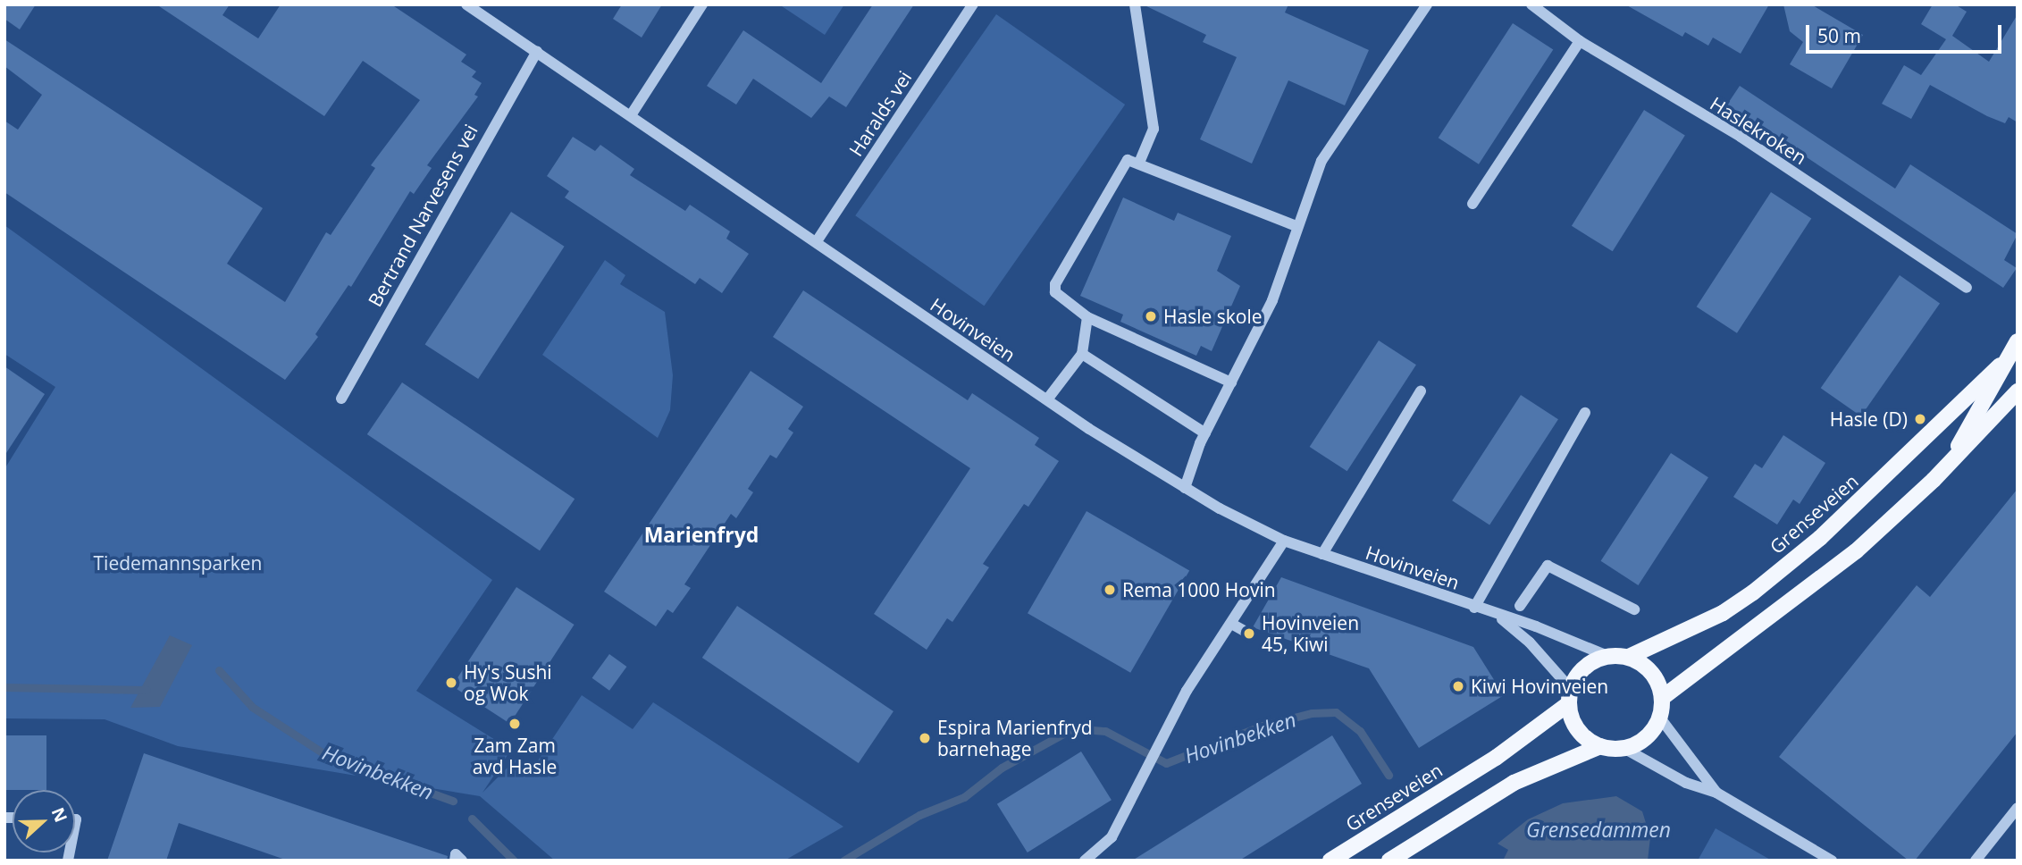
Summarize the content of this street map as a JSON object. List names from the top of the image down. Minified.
{"streets":{"main road":["Grenseveien"],"street":["Haralds vei","Haslekroken","Bertrand Narvesens vei","Hovinveien"]},"crossings":[["Haralds vei","Hovinveien"],["Bertrand Narvesens vei","Hovinveien"],["Hovinveien","Grenseveien"]],"districts":["Marienfryd"],"water":["Hovinbekken","Grensedammen"],"parks":["Tiedemannsparken"],"places":["Hasle skole","Hasle (D)","Rema 1000 Hovin","Hovinveien 45, Kiwi","Hy's Sushi og Wok","Kiwi Hovinveien","Zam Zam avd Hasle","Espira Marienfryd barnehage"],"scale_bar":"50 m","north":"right"}
